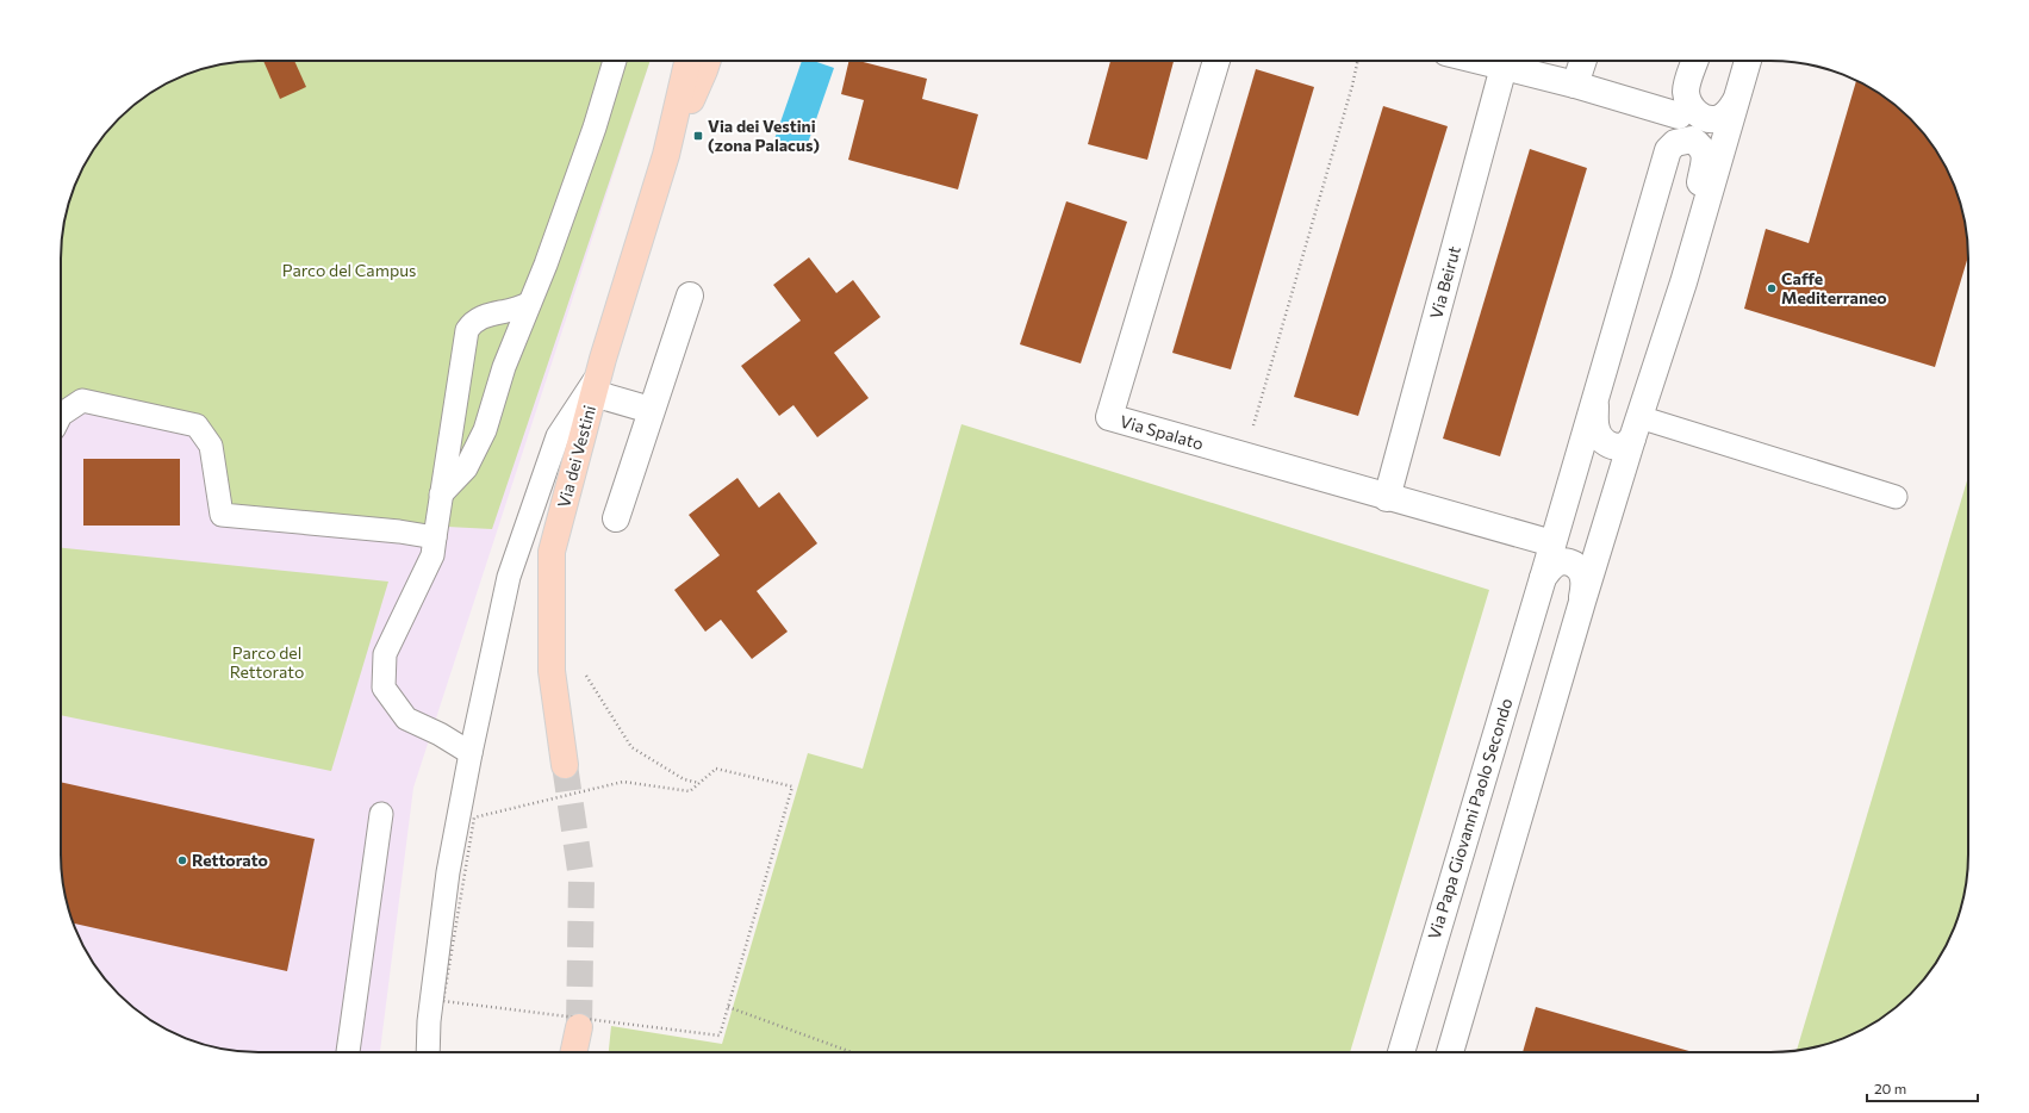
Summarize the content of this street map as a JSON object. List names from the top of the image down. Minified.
{"streets":{"main road":["Via dei Vestini"],"street":["Via Beirut","Via Spalato","Via Papa Giovanni Paolo Secondo"]},"crossings":[["Via Beirut","Via Spalato"],["Via Spalato","Via Papa Giovanni Paolo Secondo"]],"parks":["Parco del Campus","Parco del Rettorato"],"places":{"transit":["Via dei Vestini (zona Palacus)"],"other":["Caffe Mediterraneo","Rettorato"]},"scale_bar":"20 m"}
